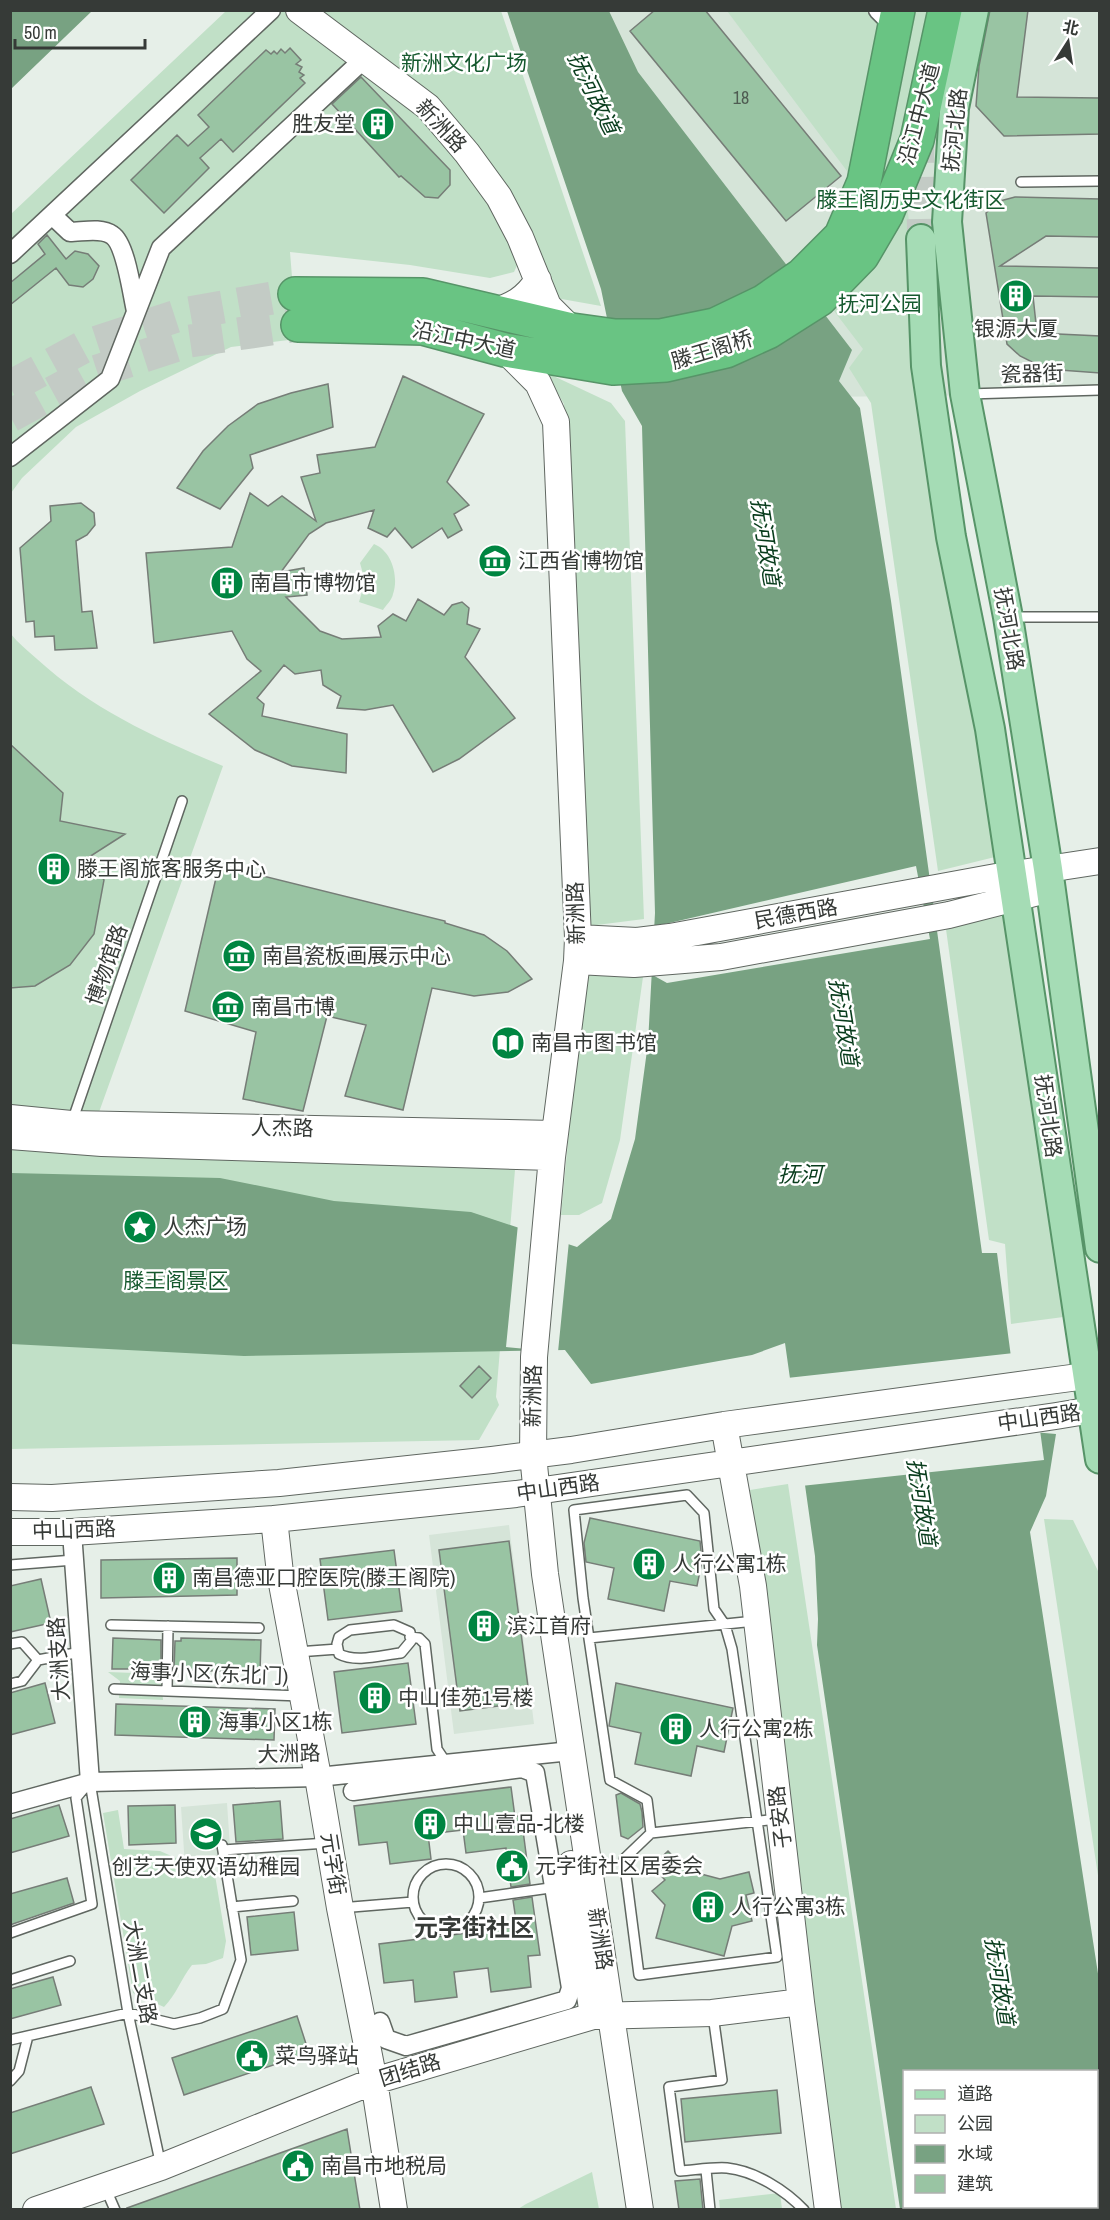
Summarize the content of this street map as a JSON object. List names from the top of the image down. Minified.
{"streets":{"highway":["沿江中大道","滕王阁桥"],"main road":["新洲路","抚河北路","民德西路","人杰路","中山西路","子安路","元字街","团结路"],"street":["大洲支路","大洲路"],"lane":["瓷器街","博物馆路","海事小区(东北门)","大洲二支路"]},"crossings":[["沿江中大道","新洲路"],["沿江中大道","滕王阁桥"],["新洲路","滕王阁桥"],["新洲路","民德西路"],["新洲路","人杰路"],["新洲路","中山西路"],["新洲路","大洲路"],["新洲路","团结路"],["抚河北路","瓷器街"],["抚河北路","民德西路"],["抚河北路","中山西路"],["博物馆路","人杰路"],["中山西路","大洲支路"],["中山西路","子安路"],["中山西路","元字街"],["大洲支路","大洲路"],["大洲支路","大洲二支路"],["海事小区(东北门)","元字街"],["大洲路","元字街"],["大洲路","大洲二支路"],["子安路","团结路"],["元字街","团结路"],["大洲二支路","团结路"]],"districts":["元字街社区"],"water":["抚河故道","抚河"],"parks":["新洲文化广场","滕王阁历史文化街区","抚河公园","滕王阁景区"],"places":{"building":["胜友堂","银源大厦","南昌市博物馆","滕王阁旅客服务中心","人行公寓1栋","南昌德亚口腔医院(滕王阁院)","滨江首府","中山佳苑1号楼","海事小区1栋","人行公寓2栋","中山壹品-北楼","人行公寓3栋"],"museum":["江西省博物馆","南昌瓷板画展示中心","南昌市博"],"library":["南昌市图书馆"],"place":["人杰广场"],"school or university":["创艺天使双语幼稚园"],"public building":["元字街社区居委会","菜鸟驿站","南昌市地税局"]},"house_numbers":["18"],"legend":["道路","公园","水域","建筑"],"scale_bar":"50 m","north":"top"}
